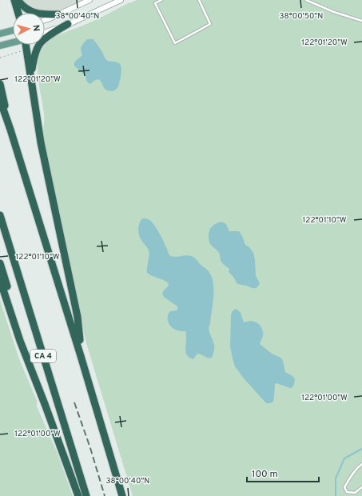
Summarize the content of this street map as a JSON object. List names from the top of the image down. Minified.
{"streets":{"highway":["CA 4"]},"scale_bar":"100 m","north":"right","coordinates":["38°00'40\"N","38°00'50\"N","122°01'20\"W","122°01'10\"W","122°01'00\"W"]}
